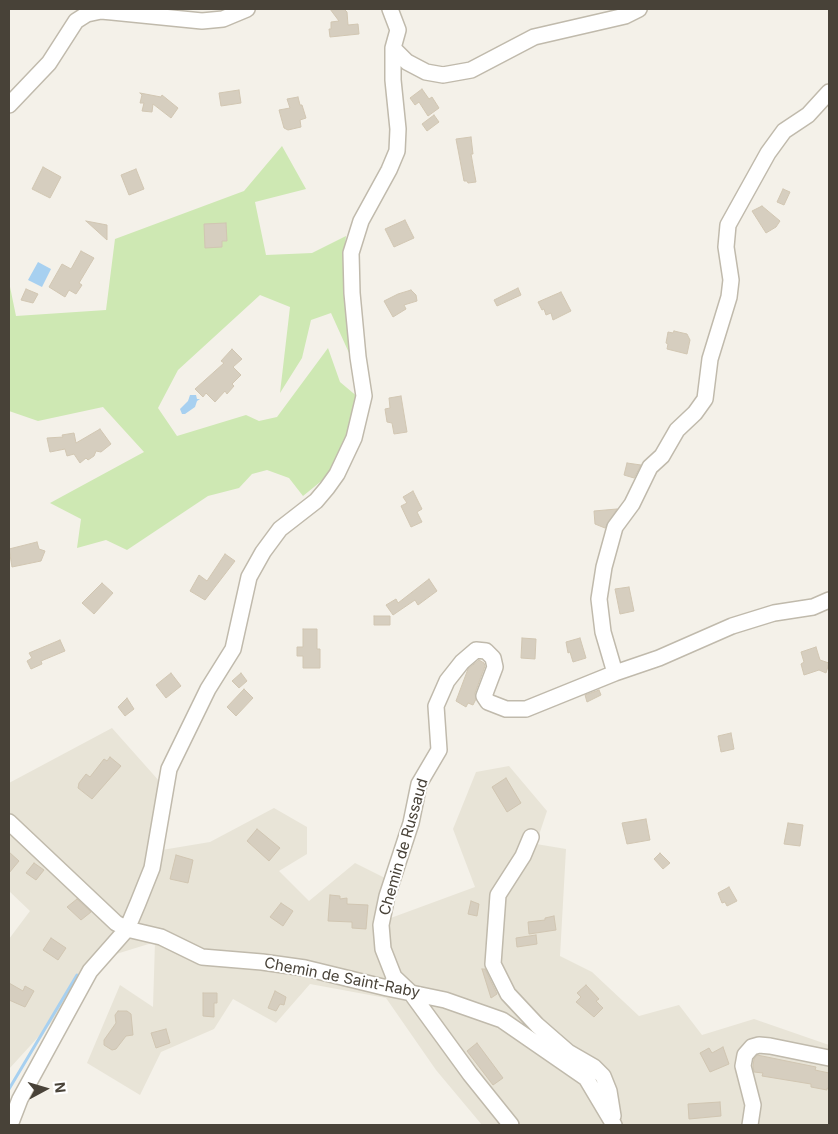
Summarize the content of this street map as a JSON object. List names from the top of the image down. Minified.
{"streets":{"street":["Chemin de Russaud","Chemin de Saint-Raby"]},"crossings":[["Chemin de Russaud","Chemin de Saint-Raby"]],"north":"right"}
